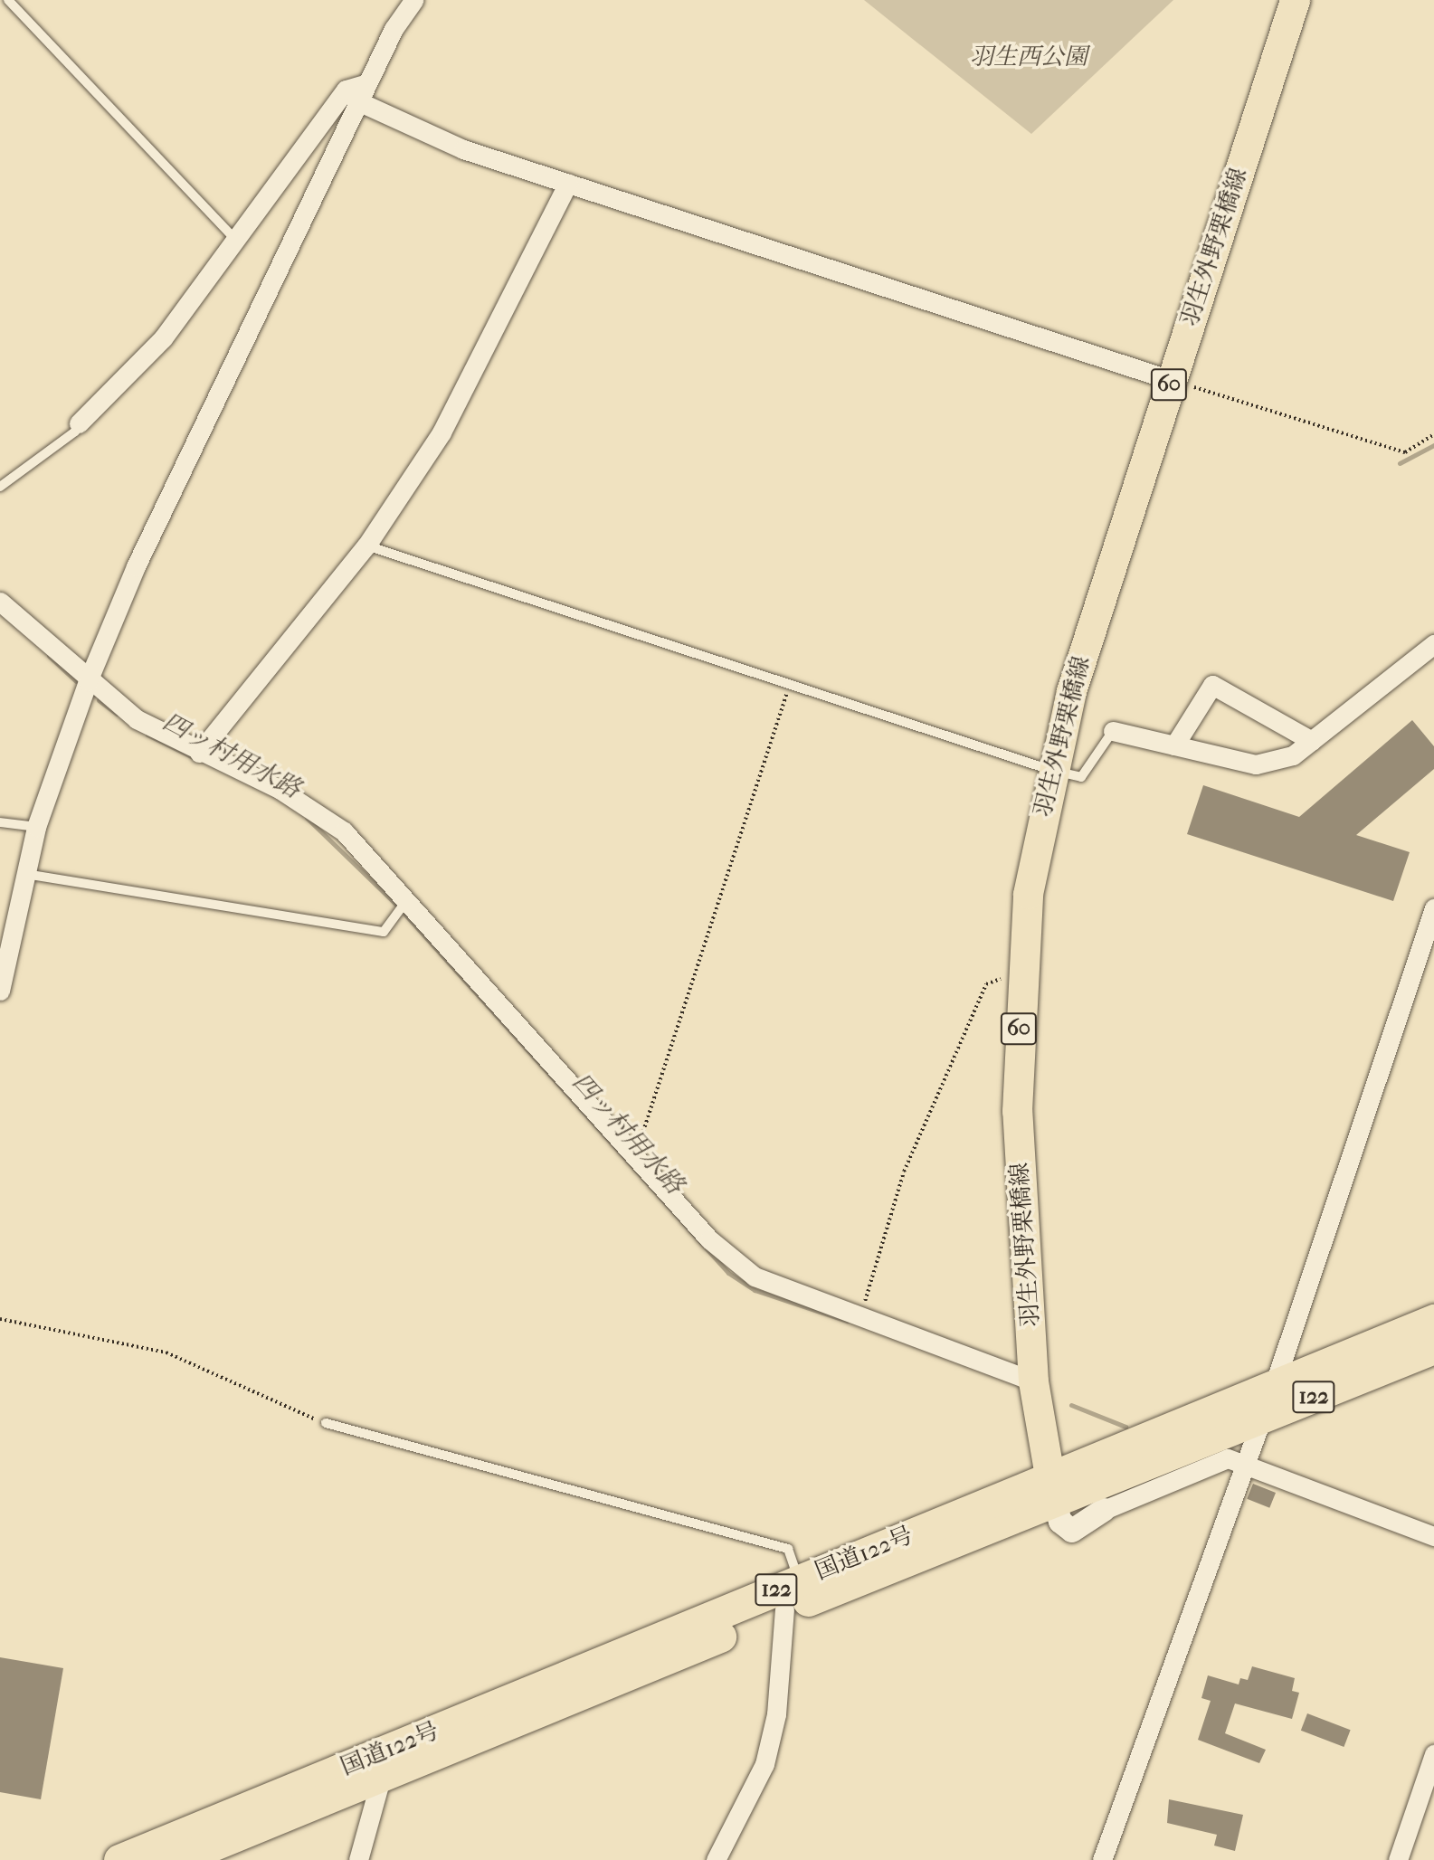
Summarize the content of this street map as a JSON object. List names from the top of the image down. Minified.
{"streets":{"highway":["122","国道122号"],"main road":["羽生外野栗橋線","60"]},"crossings":[["羽生外野栗橋線","国道122号"]],"water":["四ッ村用水路"],"parks":["羽生西公園"]}
